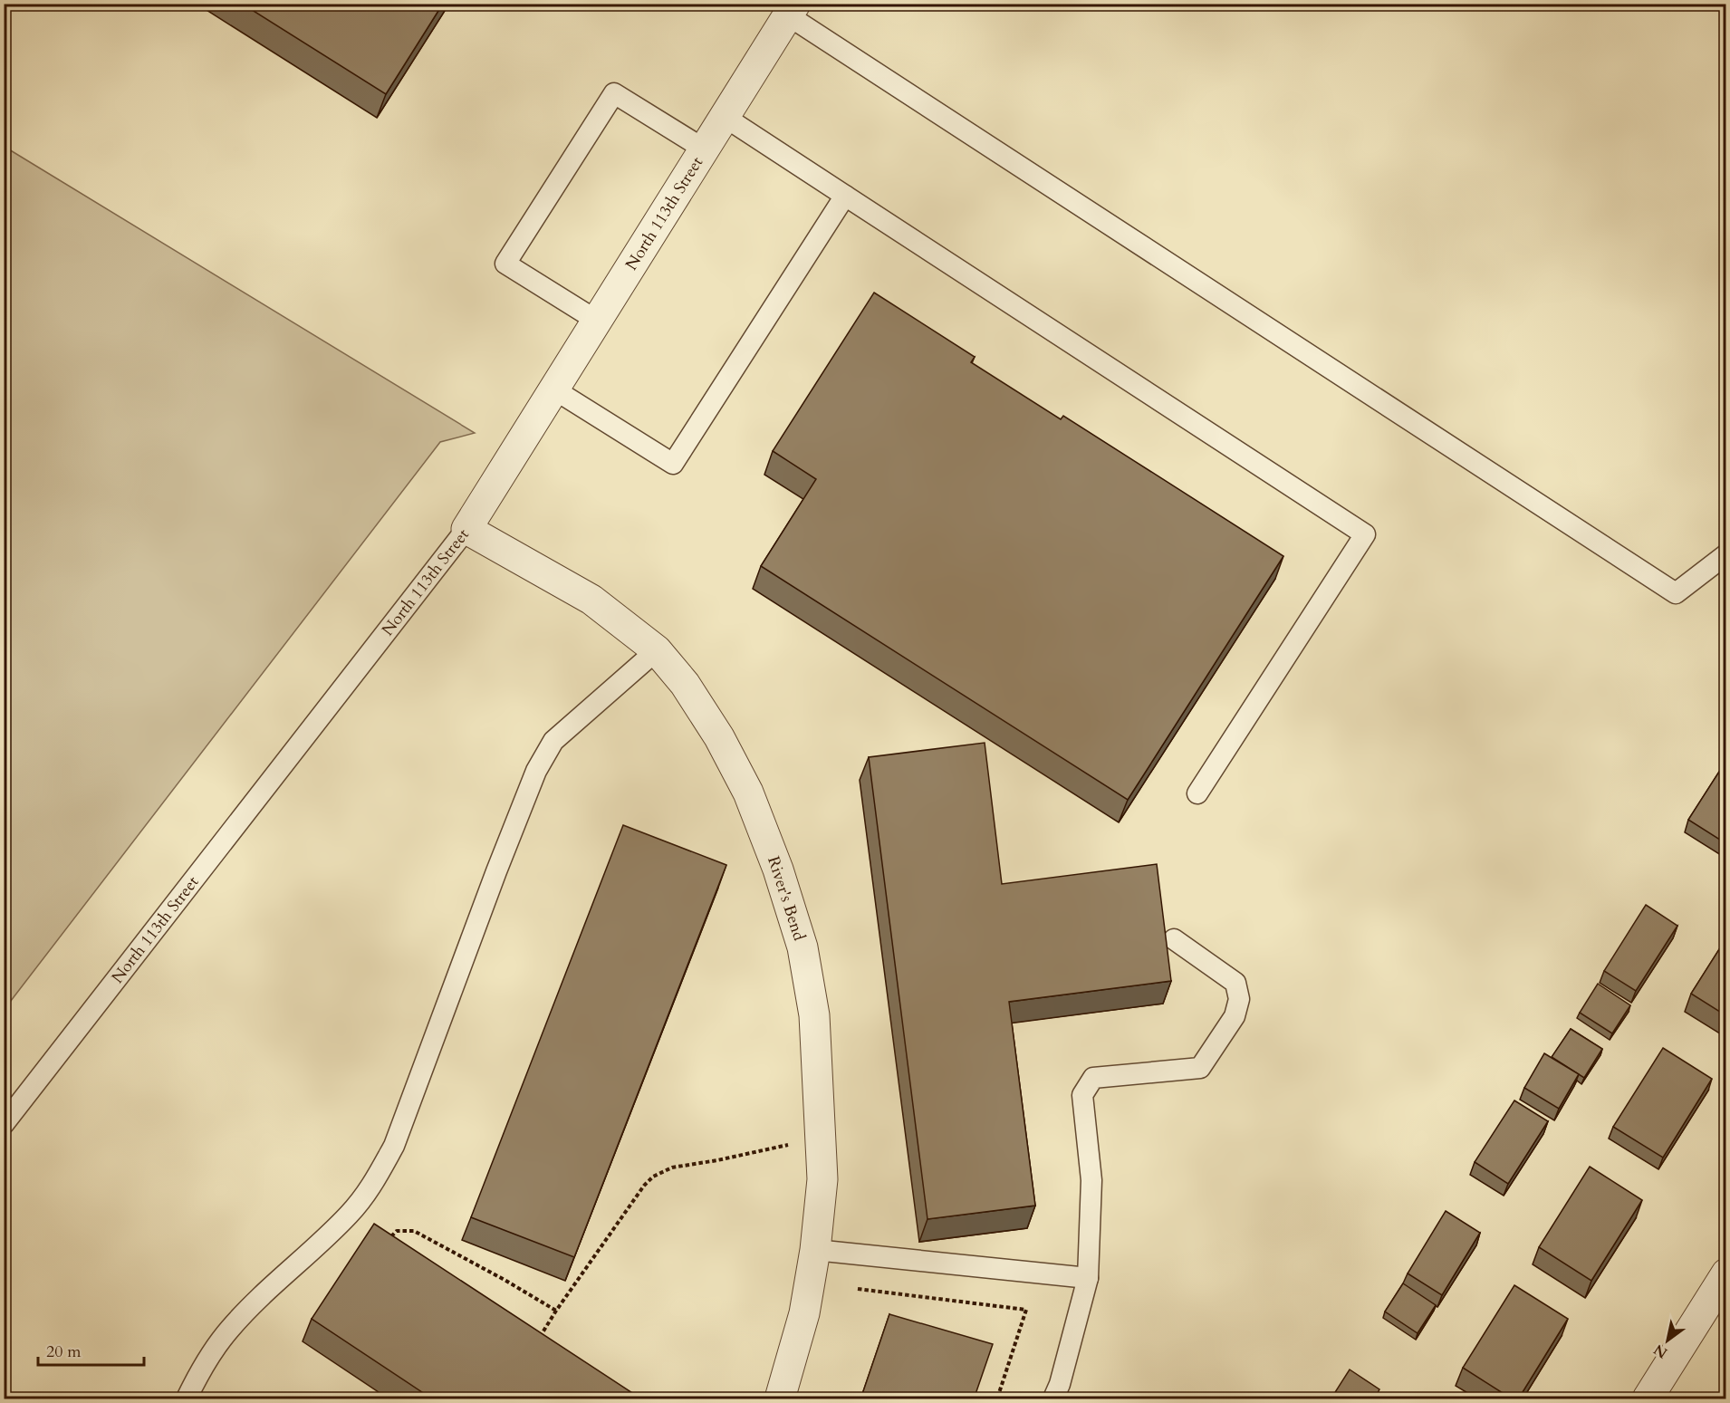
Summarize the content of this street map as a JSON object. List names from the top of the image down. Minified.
{"streets":{"street":["North 113th Street","River's Bend"]},"crossings":[["North 113th Street","River's Bend"]],"scale_bar":"20 m","north":"bottom left"}
